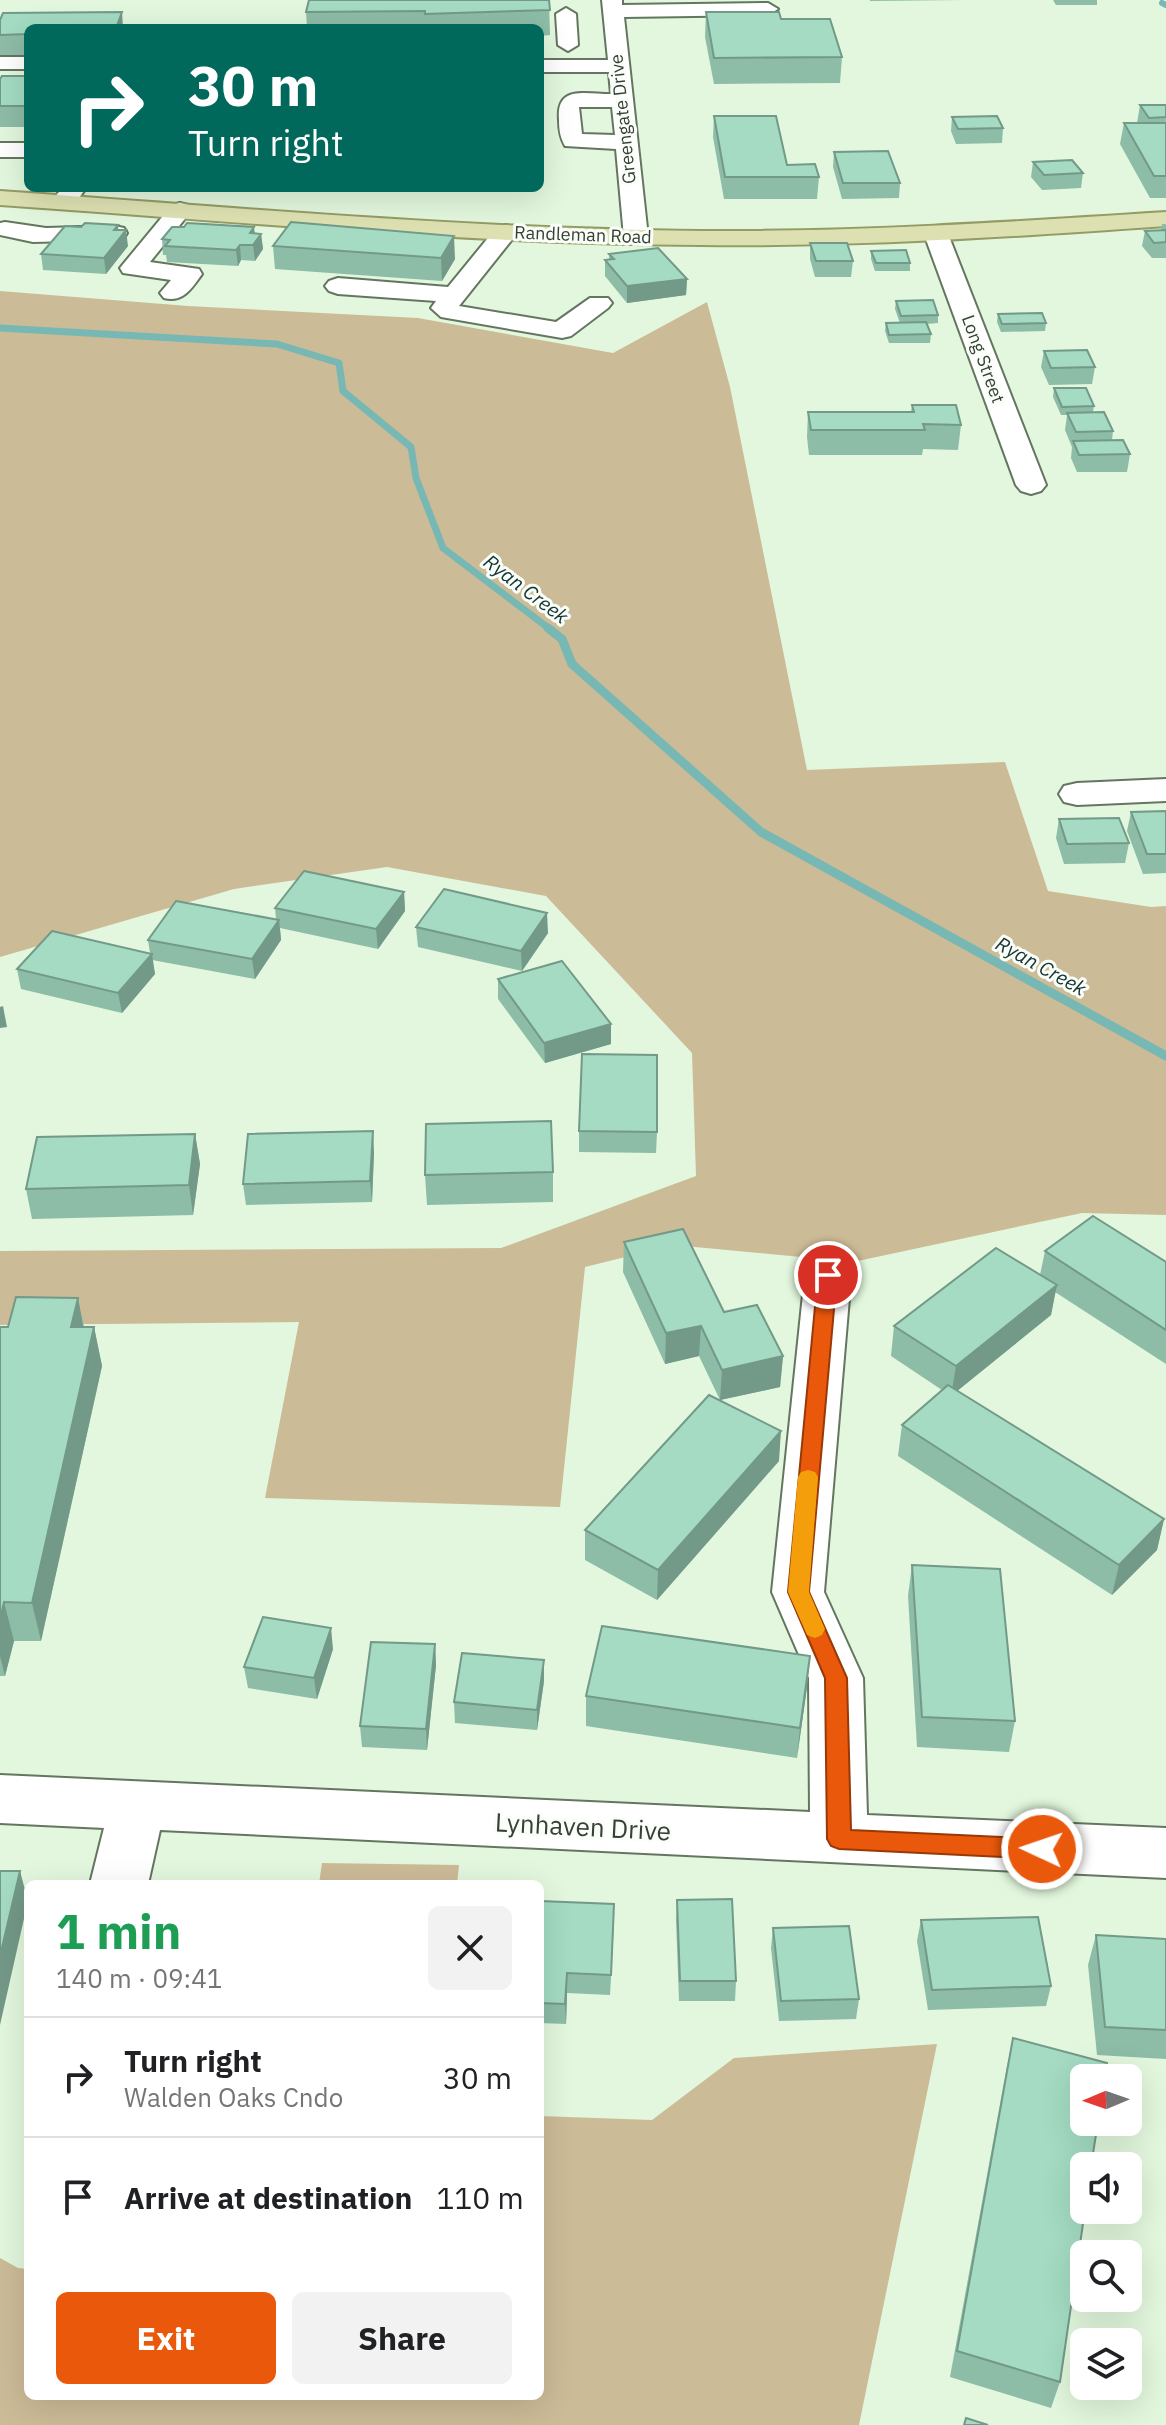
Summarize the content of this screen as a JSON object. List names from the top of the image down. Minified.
{"streets":{"main road":["Randleman Road"],"street":["Greengate Drive","Long Street","Lynhaven Drive"]},"crossings":[["Greengate Drive","Randleman Road"],["Randleman Road","Long Street"]],"water":["Ryan Creek"],"north":"left","page":{"turn":["30 m","Turn right"],"heading":["1 min","140 m · 09:41"],"list":[{"name":"Turn right","note":"Walden Oaks Cndo","value":"30 m"},{"name":"Arrive at destination","value":"110 m"}],"buttons":["Exit","Share"]}}
